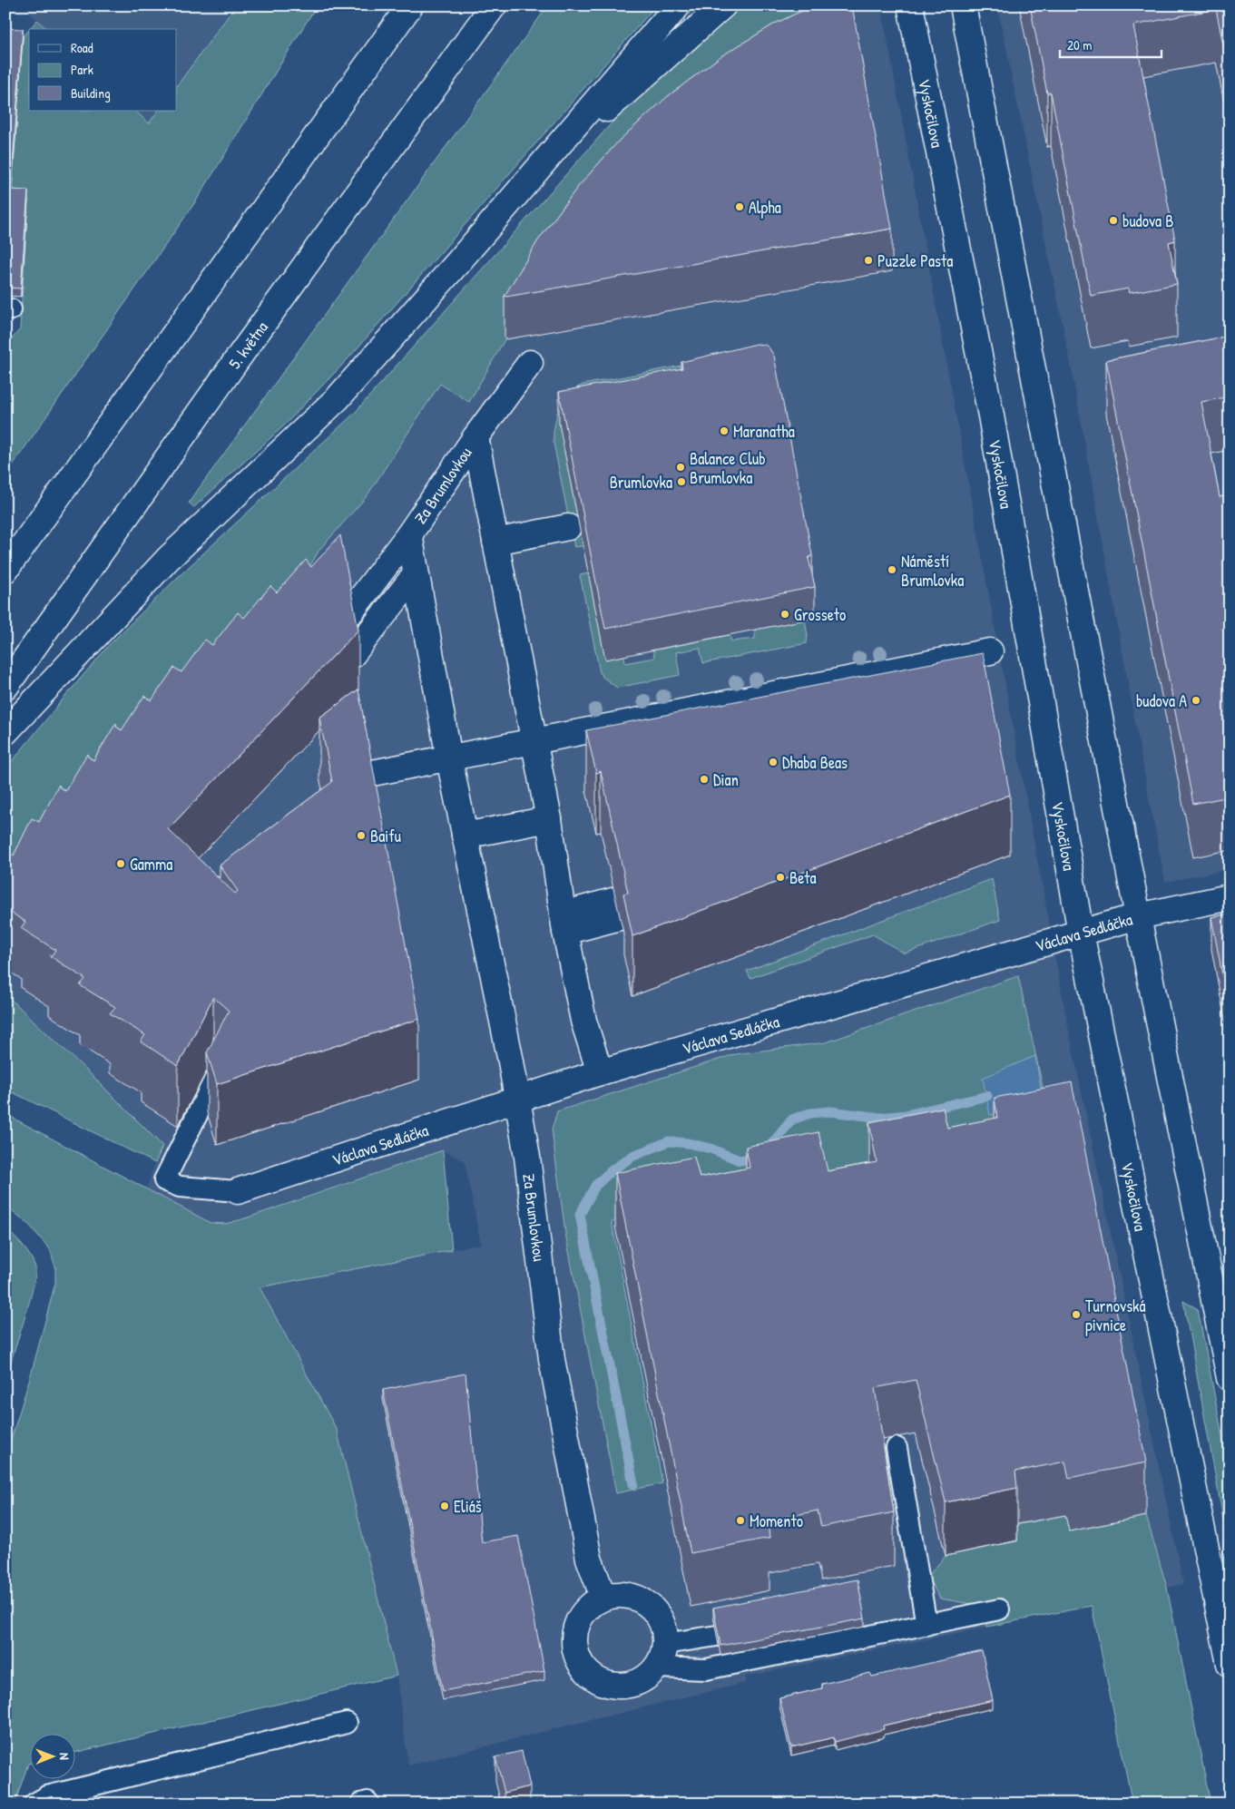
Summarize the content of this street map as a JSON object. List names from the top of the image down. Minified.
{"streets":{"main road":["Vyskočilova","5. května","Za Brumlovkou","Václava Sedláčka"]},"crossings":[["Vyskočilova","Václava Sedláčka"],["Za Brumlovkou","Václava Sedláčka"]],"places":["Alpha","budova B","Puzzle Pasta","Maranatha","Balance Club Brumlovka","Brumlovka","Náměstí Brumlovka","Grosseto","budova A","Dhaba Beas","Dian","Baifu","Gamma","Beta","Turnovská pivnice","Eliáš","Momento"],"legend":["Road","Park","Building"],"scale_bar":"20 m","north":"right"}
